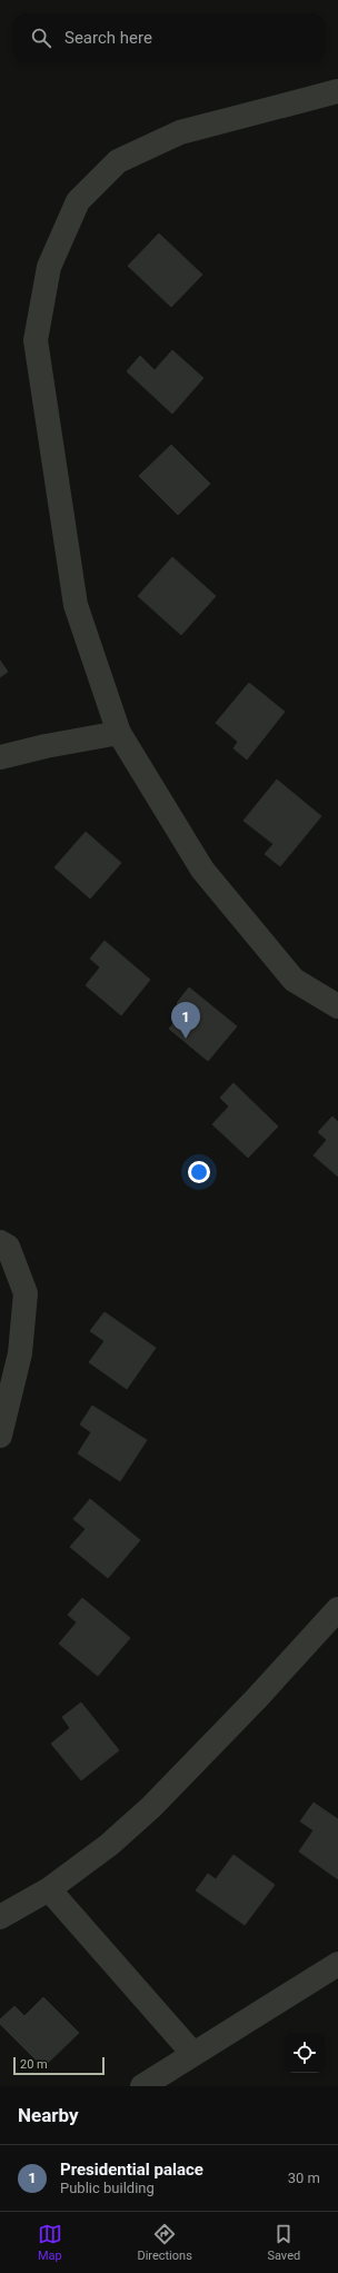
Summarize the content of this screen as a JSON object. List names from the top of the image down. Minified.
{"scale_bar":"20 m","page":{"search":"Search here","pins":"1","scale":"20 m","heading":"Nearby","list":[{"mark":"1","name":"Presidential palace","note":"Public building","value":"30 m"}],"nav":["Map","Directions","Saved"]}}
